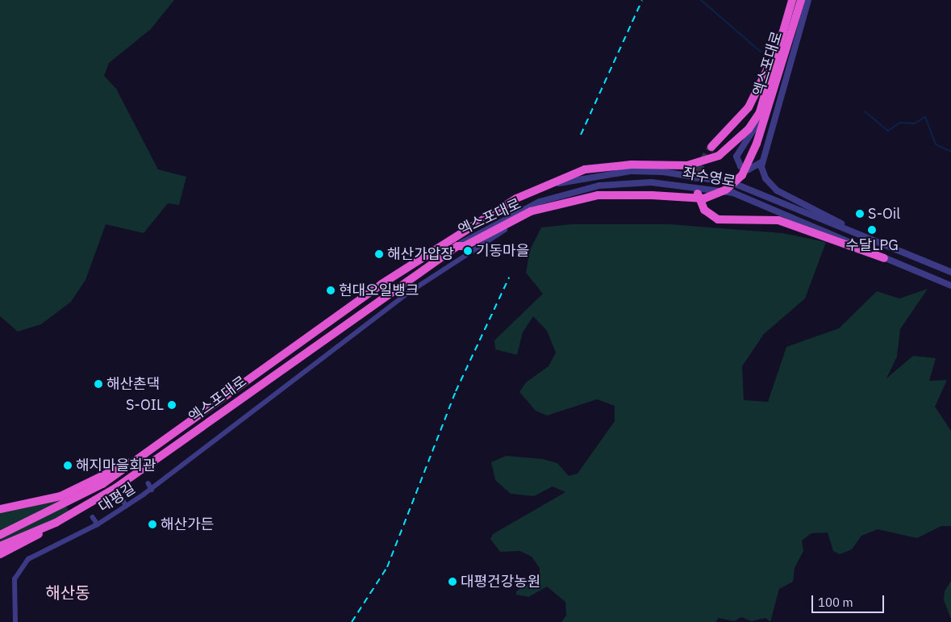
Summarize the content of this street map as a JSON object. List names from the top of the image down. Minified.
{"streets":{"highway":["엑스포대로"],"street":["좌수영로","대평길"]},"crossings":[["엑스포대로","좌수영로"]],"districts":["해산동"],"places":["S-Oil","수달LPG","기동마을","해산가압장","현대오일뱅크","해산촌댁","S-OIL","해지마을회관","해산가든","대평건강농원"],"scale_bar":"100 m"}
